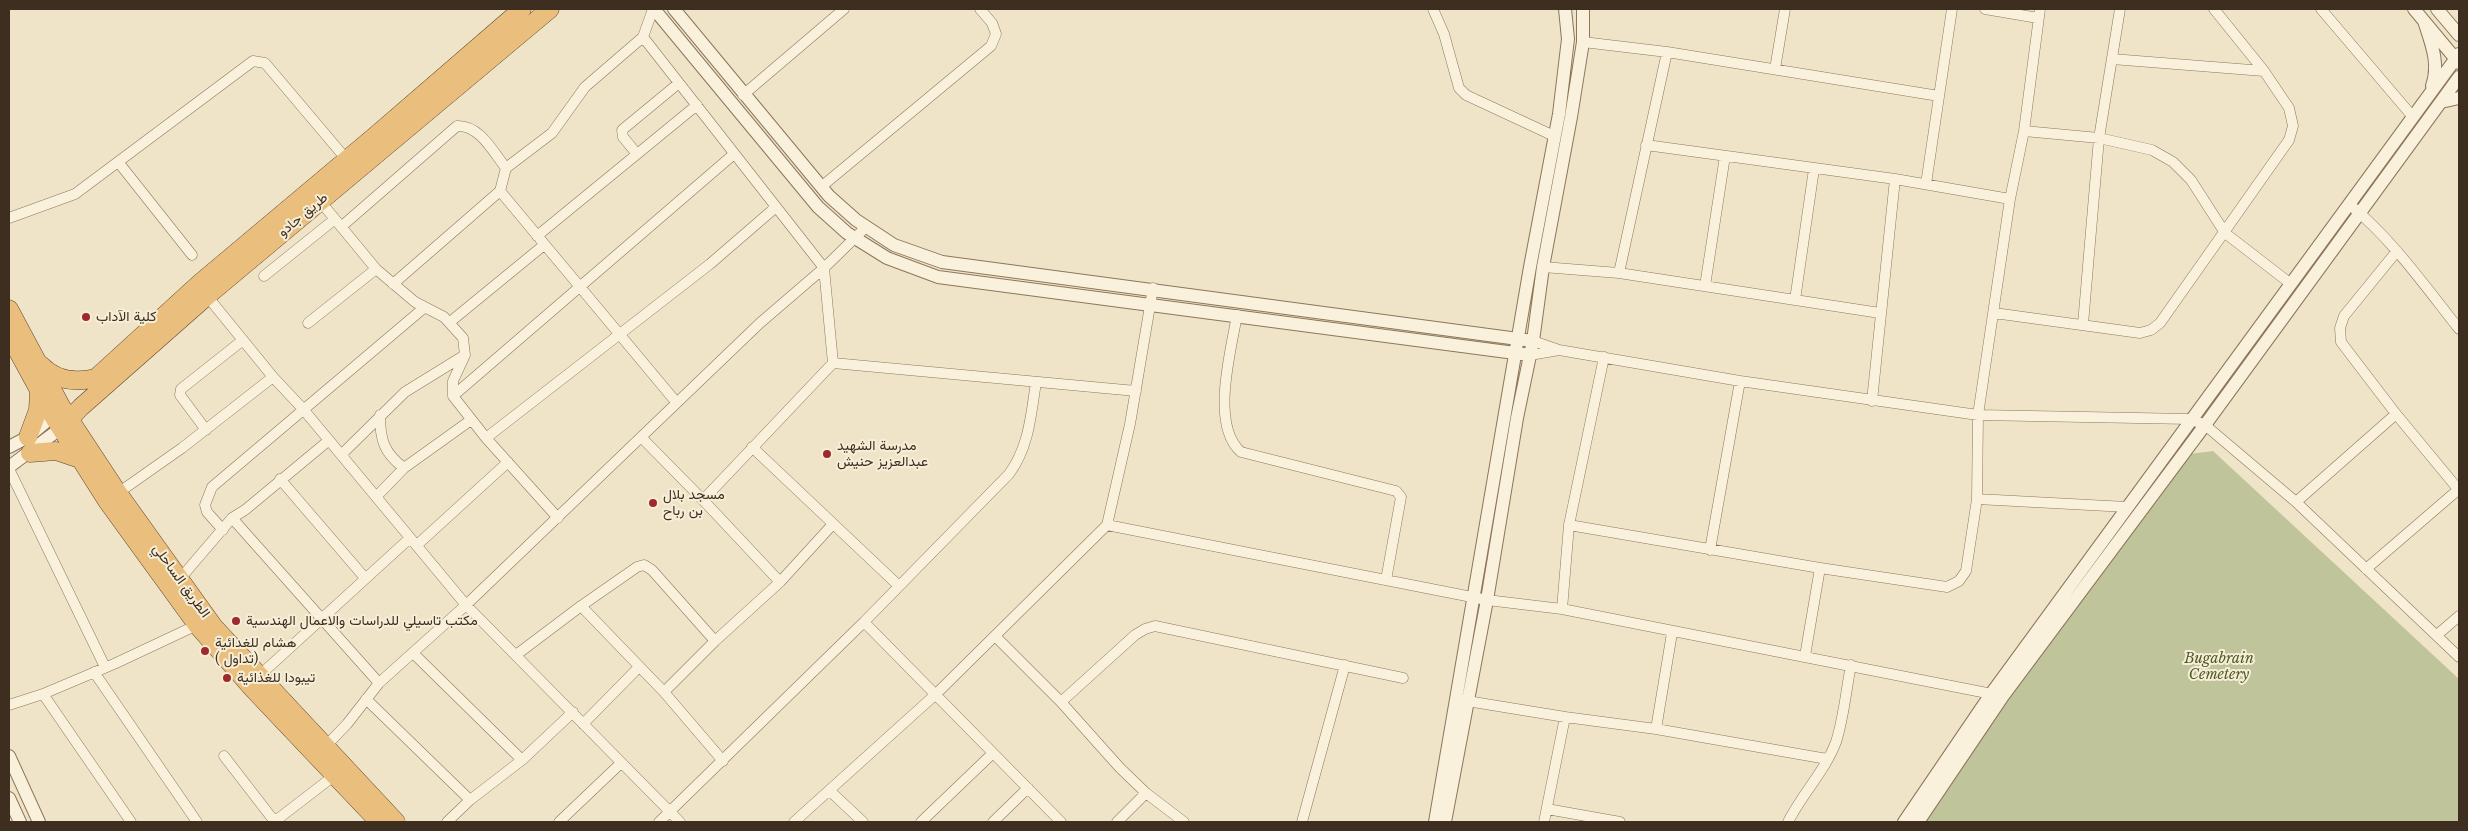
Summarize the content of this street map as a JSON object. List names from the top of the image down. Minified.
{"streets":{"highway":["طريق جادو","الطريق الساحلي"]},"crossings":[["طريق جادو","الطريق الساحلي"]],"parks":["Bugabrain Cemetery"],"places":["كلية الآداب","مدرسة الشهيد عبدالعزيز حنيش","مسجد بلال بن رباح","مكتب تاسيلي للدراسات والاعمال الهندسية","هشام للغدائية ( تداول)","تيبودا للغذائية"]}
